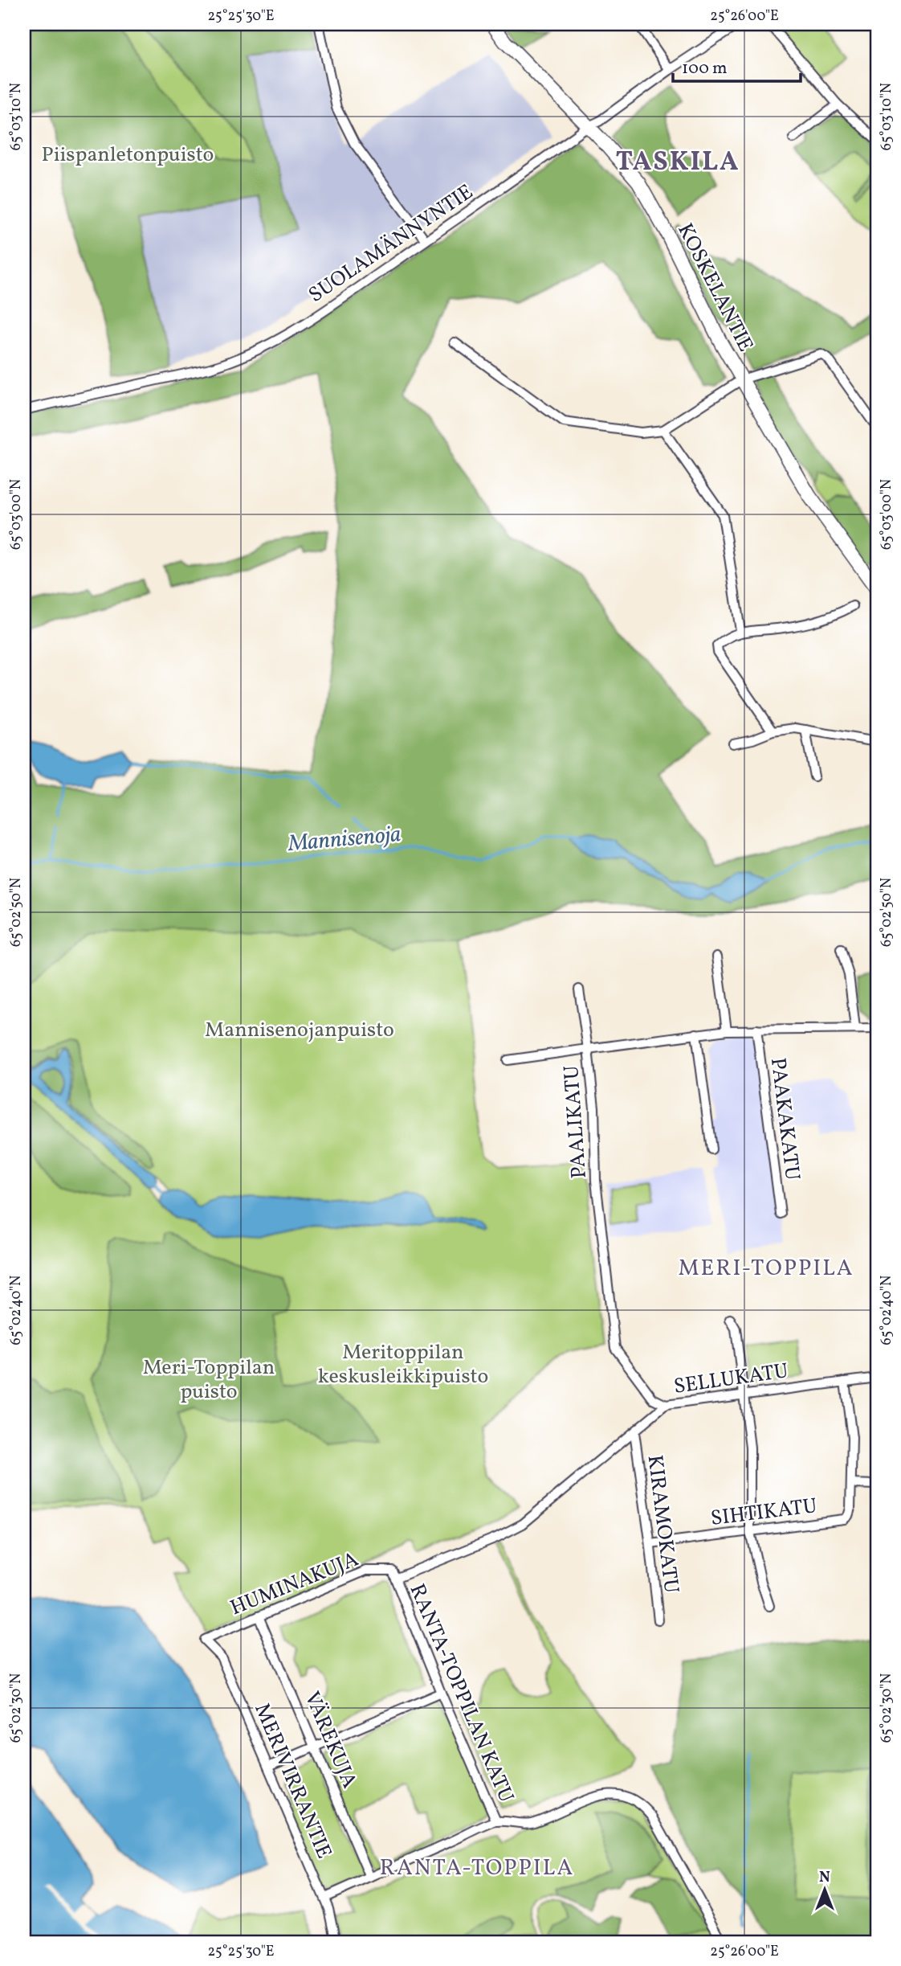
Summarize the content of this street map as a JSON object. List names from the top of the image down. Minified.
{"streets":{"main road":["KOSKELANTIE"],"street":["SUOLAMÄNNYNTIE","PAAKAKATU","PAALIKATU","SELLUKATU","SIHTIKATU","KIRAMOKATU","HUMINAKUJA","RANTA-TOPPILAN KATU","VÄREKUJA","MERIVIRRANTIE"]},"crossings":[["SUOLAMÄNNYNTIE","KOSKELANTIE"],["PAAKAKATU","PAALIKATU"],["PAALIKATU","SELLUKATU"],["SIHTIKATU","KIRAMOKATU"],["HUMINAKUJA","RANTA-TOPPILAN KATU"],["HUMINAKUJA","VÄREKUJA"],["HUMINAKUJA","MERIVIRRANTIE"]],"districts":["TASKILA","MERI-TOPPILA","RANTA-TOPPILA"],"water":["Mannisenoja"],"parks":["Piispanletonpuisto","Mannisenojanpuisto","Meritoppilan keskusleikkipuisto","Meri-Toppilan puisto"],"scale_bar":"100 m","north":"top","coordinates":["25°25'30\"E","25°26'00\"E","65°03'10\"N","65°03'00\"N","65°02'50\"N","65°02'40\"N","65°02'30\"N"]}
